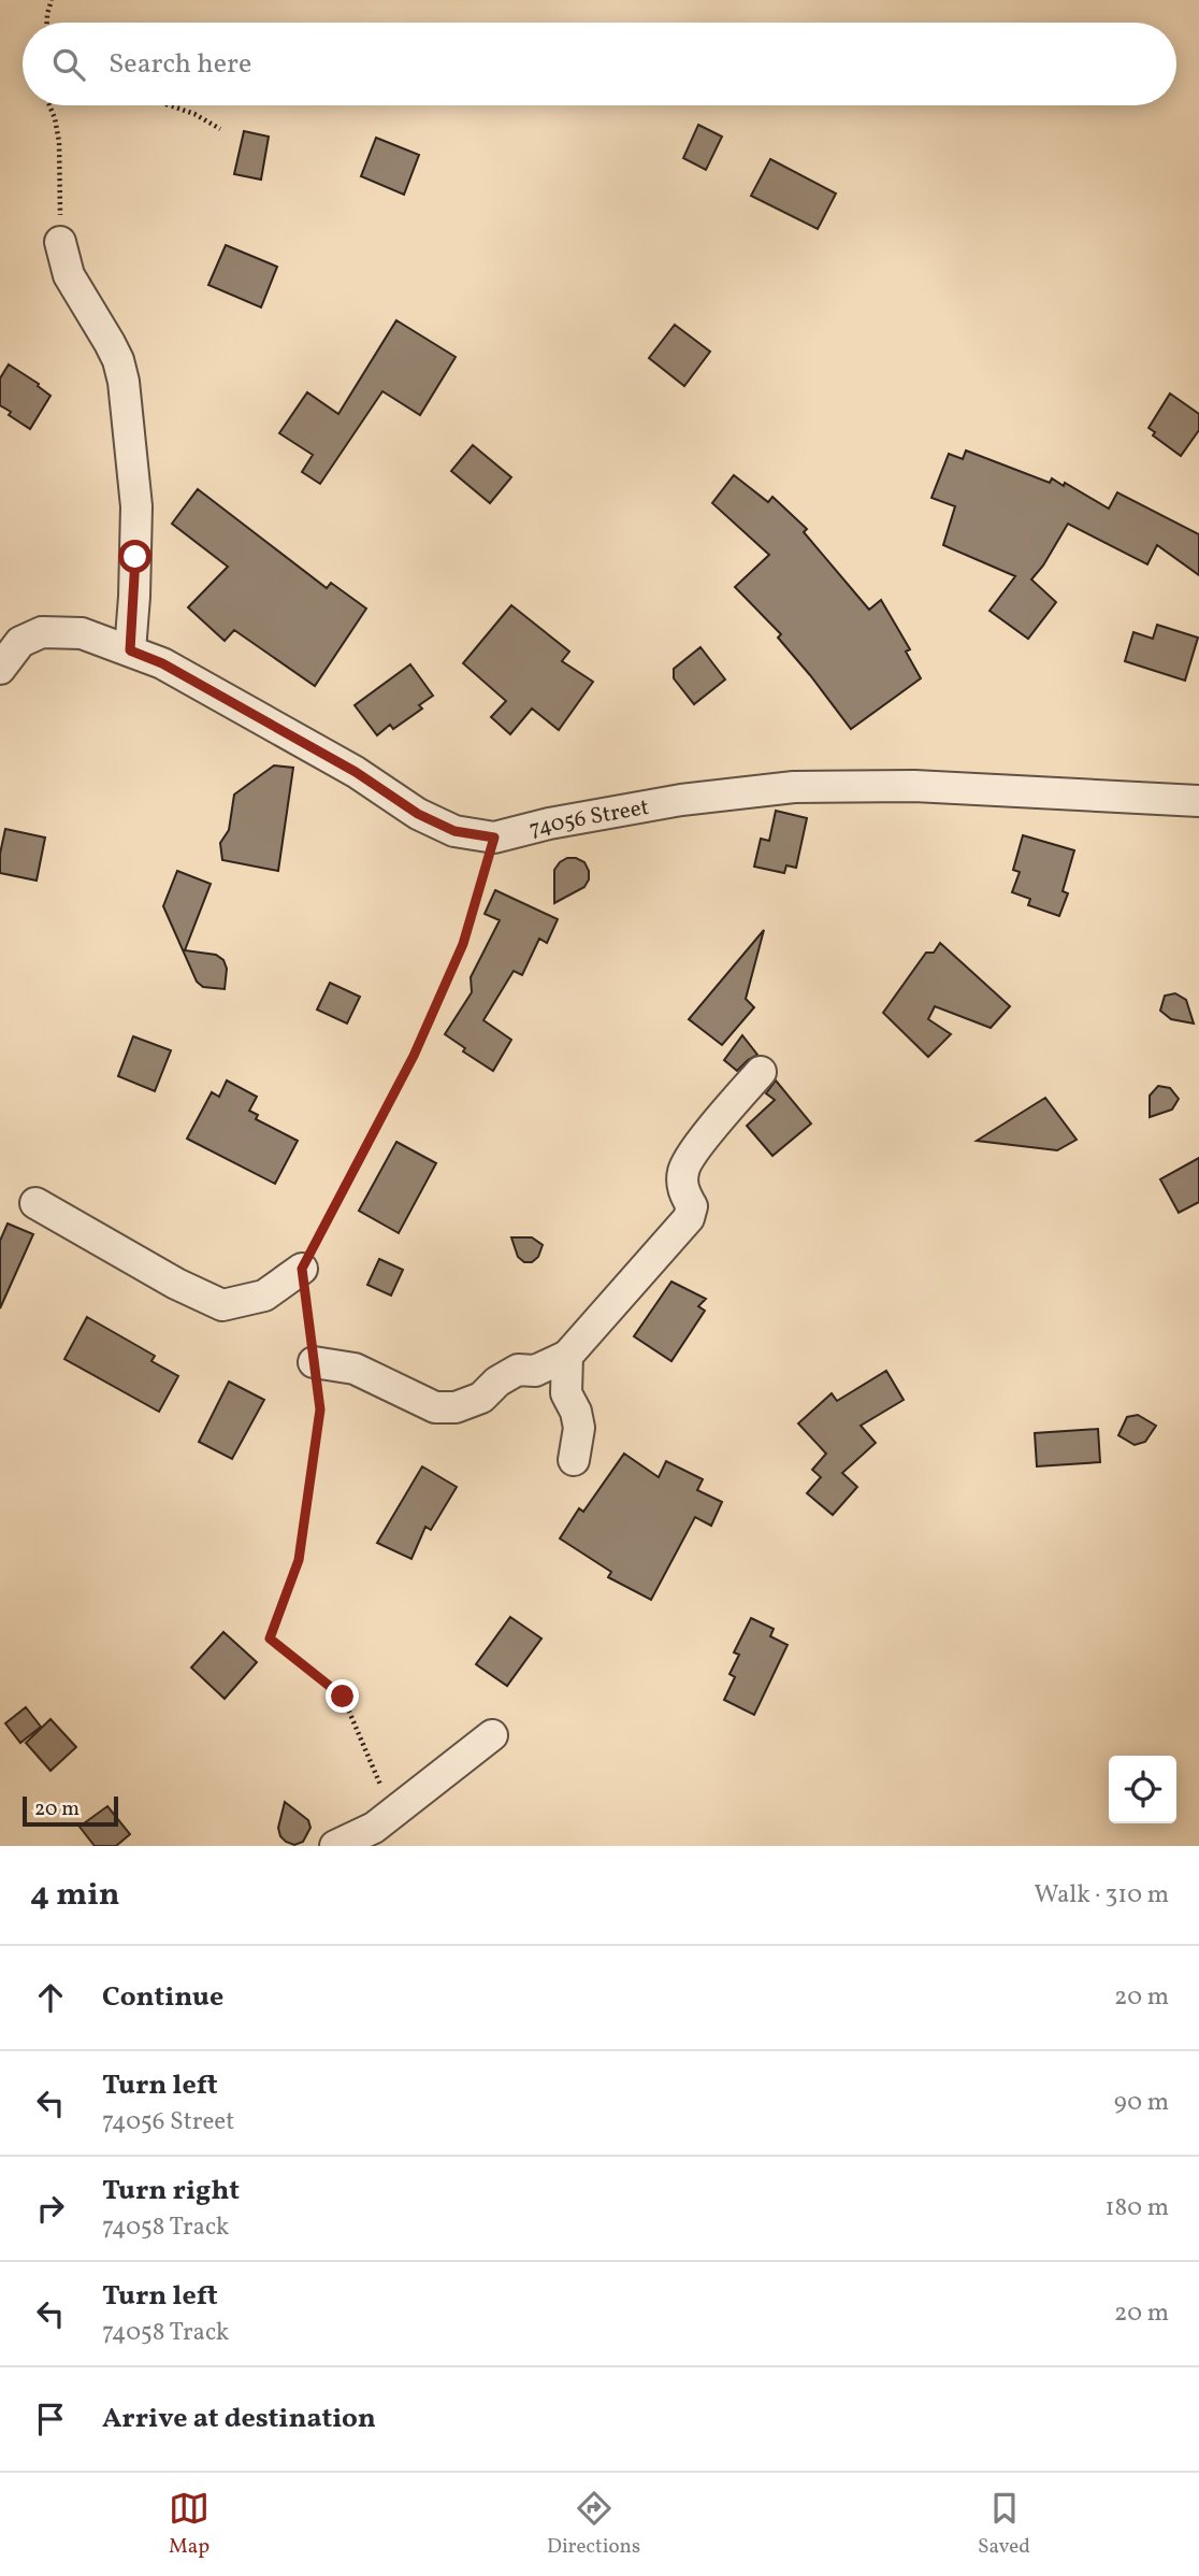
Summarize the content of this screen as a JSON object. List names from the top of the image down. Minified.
{"streets":{"street":["74056 Street"]},"scale_bar":"20 m","page":{"search":"Search here","scale":"20 m","heading":["4 min","Walk · 310 m"],"list":[["Continue","20 m"],["Turn left","74056 Street","90 m"],["Turn right","74058 Track","180 m"],["Turn left","74058 Track","20 m"],"Arrive at destination"],"nav":["Map","Directions","Saved"]}}
